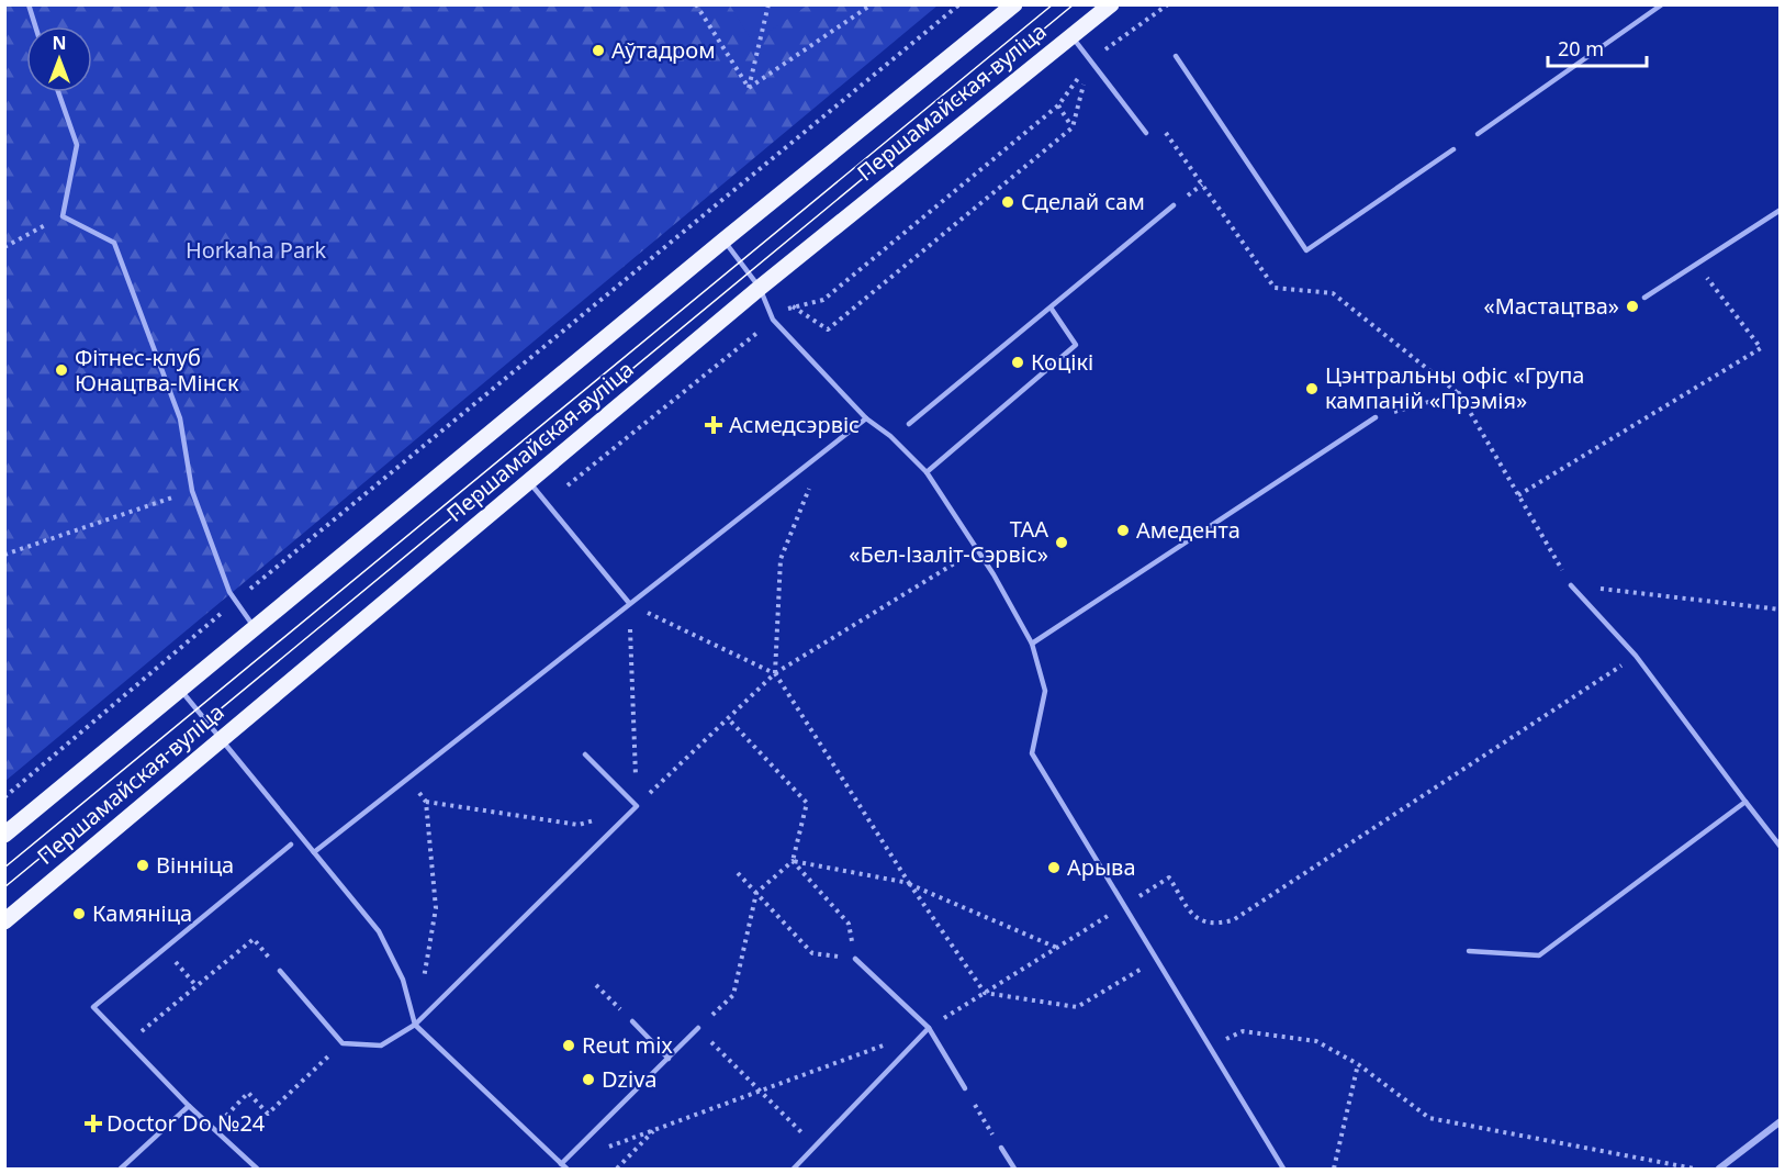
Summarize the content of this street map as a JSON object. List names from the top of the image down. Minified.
{"streets":{"main road":["Першамайская вуліца"]},"parks":["Horkaha Park"],"places":{"other":["Аўтадром","Сделай сам","«Мастацтва»","Коцікі","Фітнес-клуб Юнацтва-Мінск","Цэнтральны офіс «Група кампаній «Прэмія»","Амедента","ТАА «Бел-Ізаліт-Сэрвіс»","Вінніца","Арыва","Камяніца","Reut mix","Dziva"],"health":["Асмедсэрвіс","Doctor Do №24"]},"scale_bar":"20 m","north":"top"}
